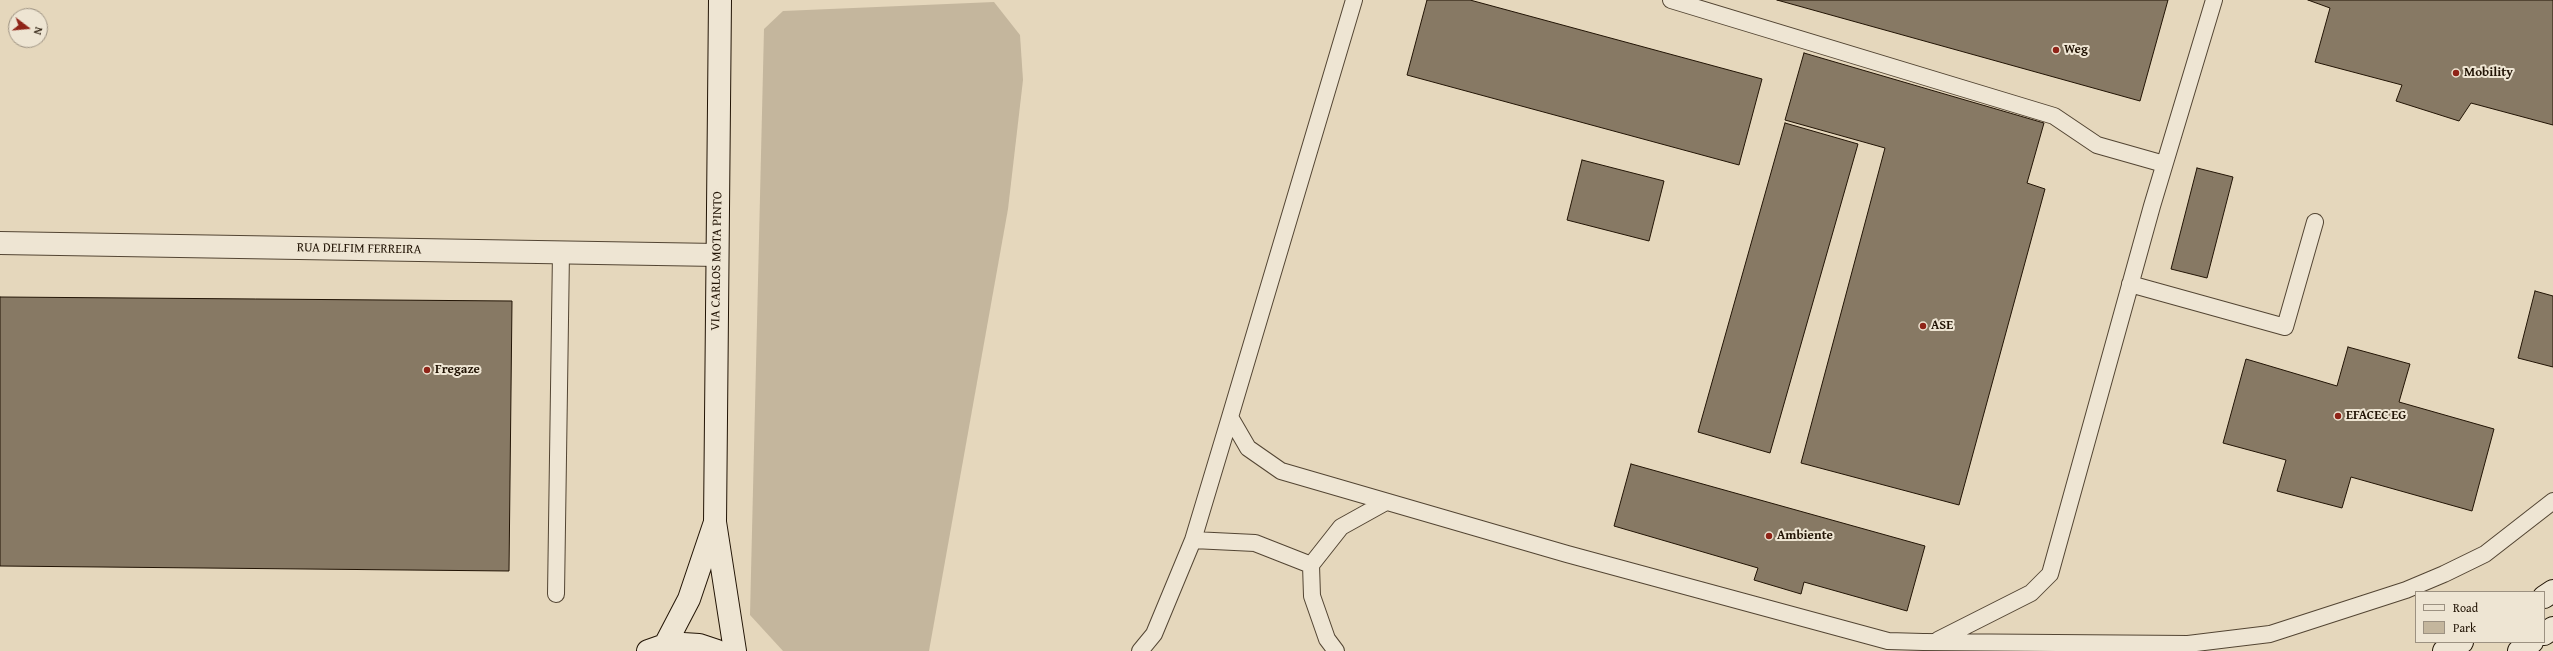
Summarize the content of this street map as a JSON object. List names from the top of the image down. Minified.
{"streets":{"main road":["RUA DELFIM FERREIRA","VIA CARLOS MOTA PINTO"]},"crossings":[["RUA DELFIM FERREIRA","VIA CARLOS MOTA PINTO"]],"places":["Weg","Mobility","ASE","Fregaze","EFACEC EG","Ambiente"],"legend":["Road","Park"],"north":"right"}
